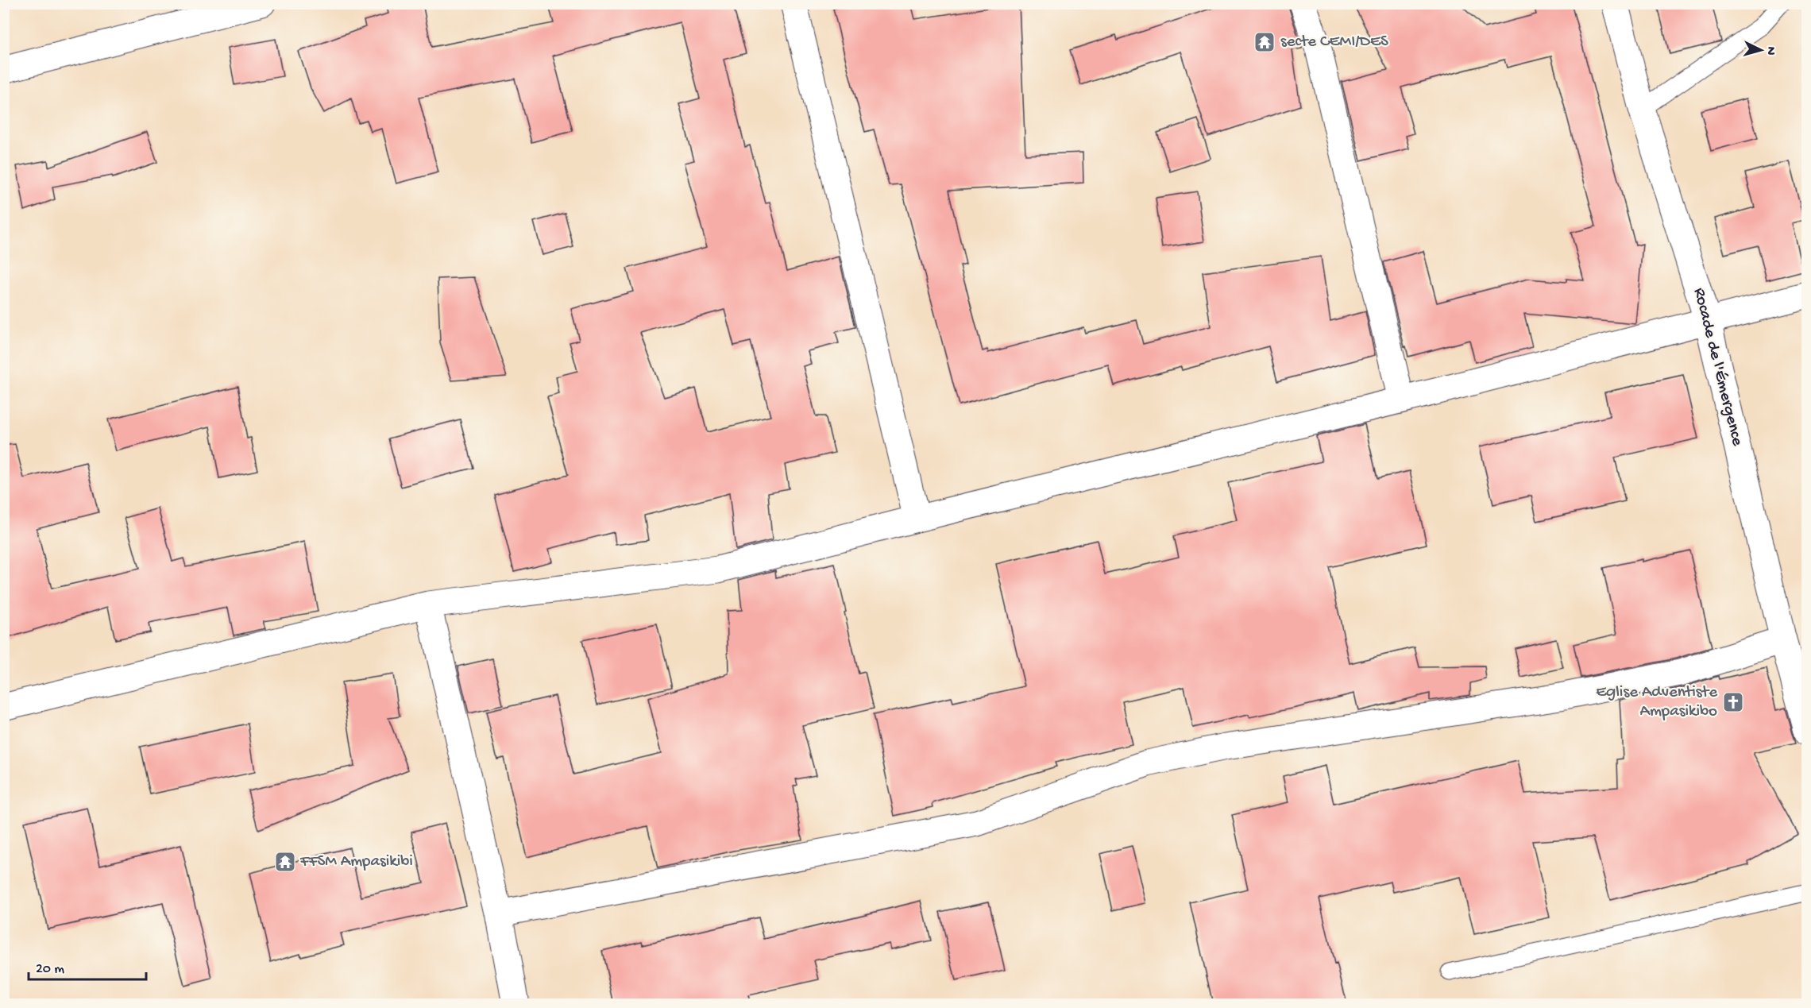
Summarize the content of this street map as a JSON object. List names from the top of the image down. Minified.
{"streets":{"street":["Rocade de l'Émergence"]},"places":{"temple":["secte CEMI/DES","FFSM Ampasikibi"],"church":["Eglise Adventiste Ampasikibo"]},"scale_bar":"20 m","north":"right"}
